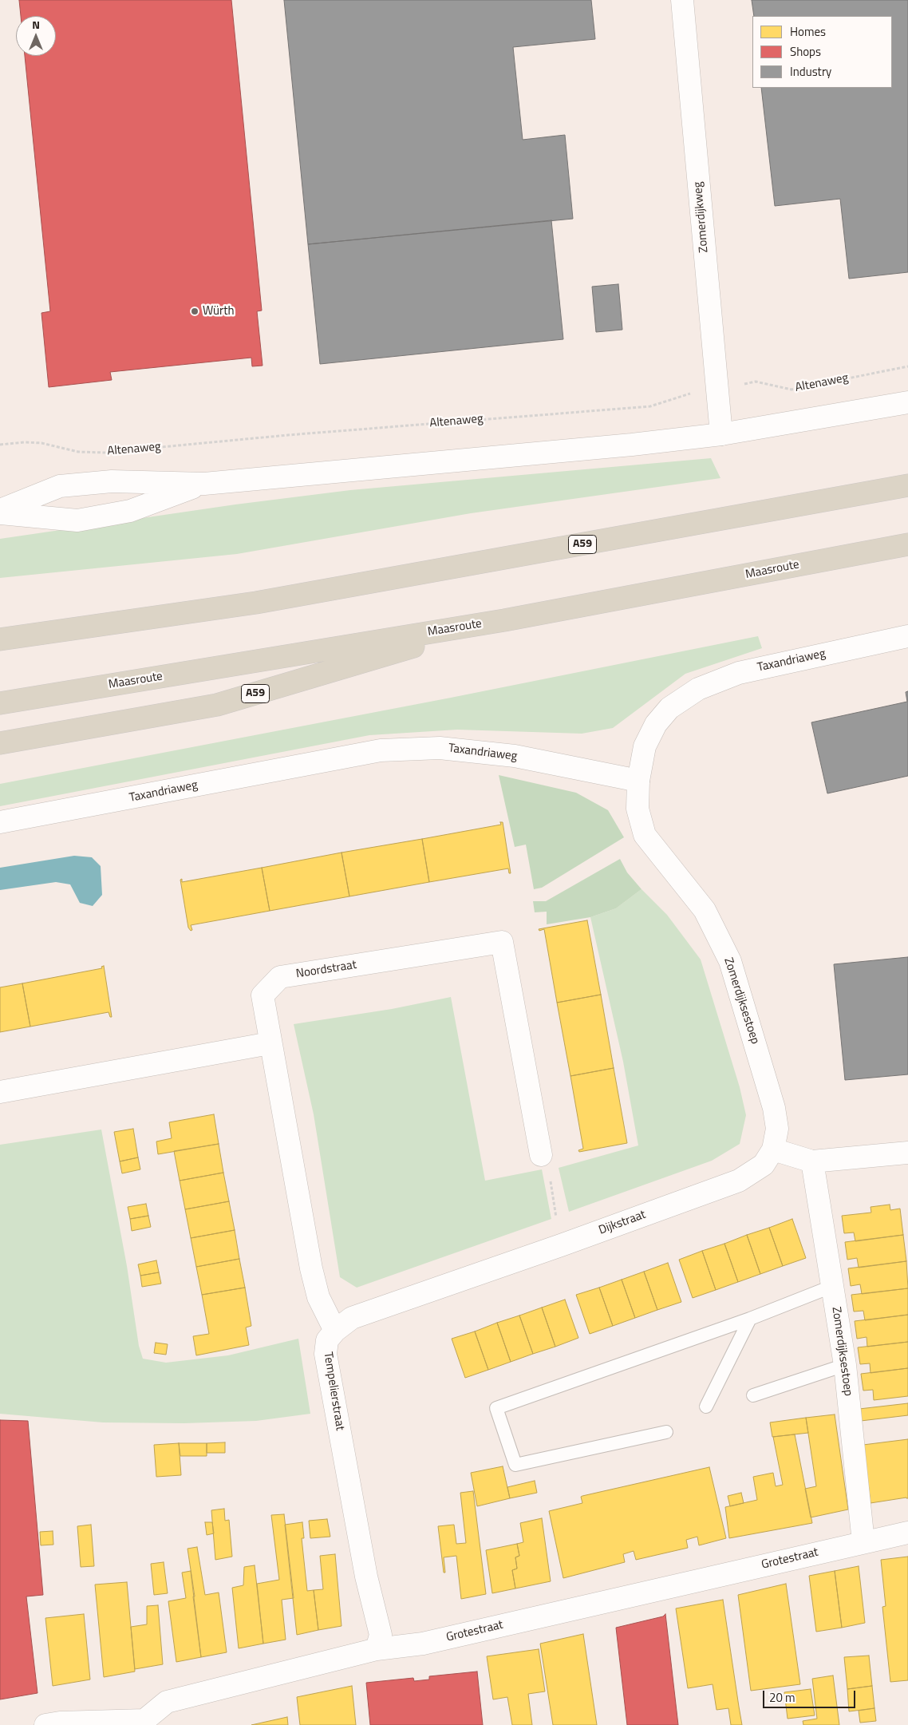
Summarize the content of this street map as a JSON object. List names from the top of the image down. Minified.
{"streets":{"highway":["A59","Maasroute"],"street":["Zomerdijkweg","Taxandriaweg","Noordstraat","Zomerdijksestoep","Dijkstraat","Tempelierstraat","Grotestraat"],"path":["Altenaweg"]},"crossings":[["Zomerdijkweg","Altenaweg"],["A59","Maasroute"],["Taxandriaweg","Zomerdijksestoep"],["Zomerdijksestoep","Dijkstraat"],["Zomerdijksestoep","Grotestraat"],["Dijkstraat","Tempelierstraat"],["Tempelierstraat","Grotestraat"]],"places":["Würth"],"legend":["Homes","Shops","Industry"],"scale_bar":"20 m","north":"top"}
